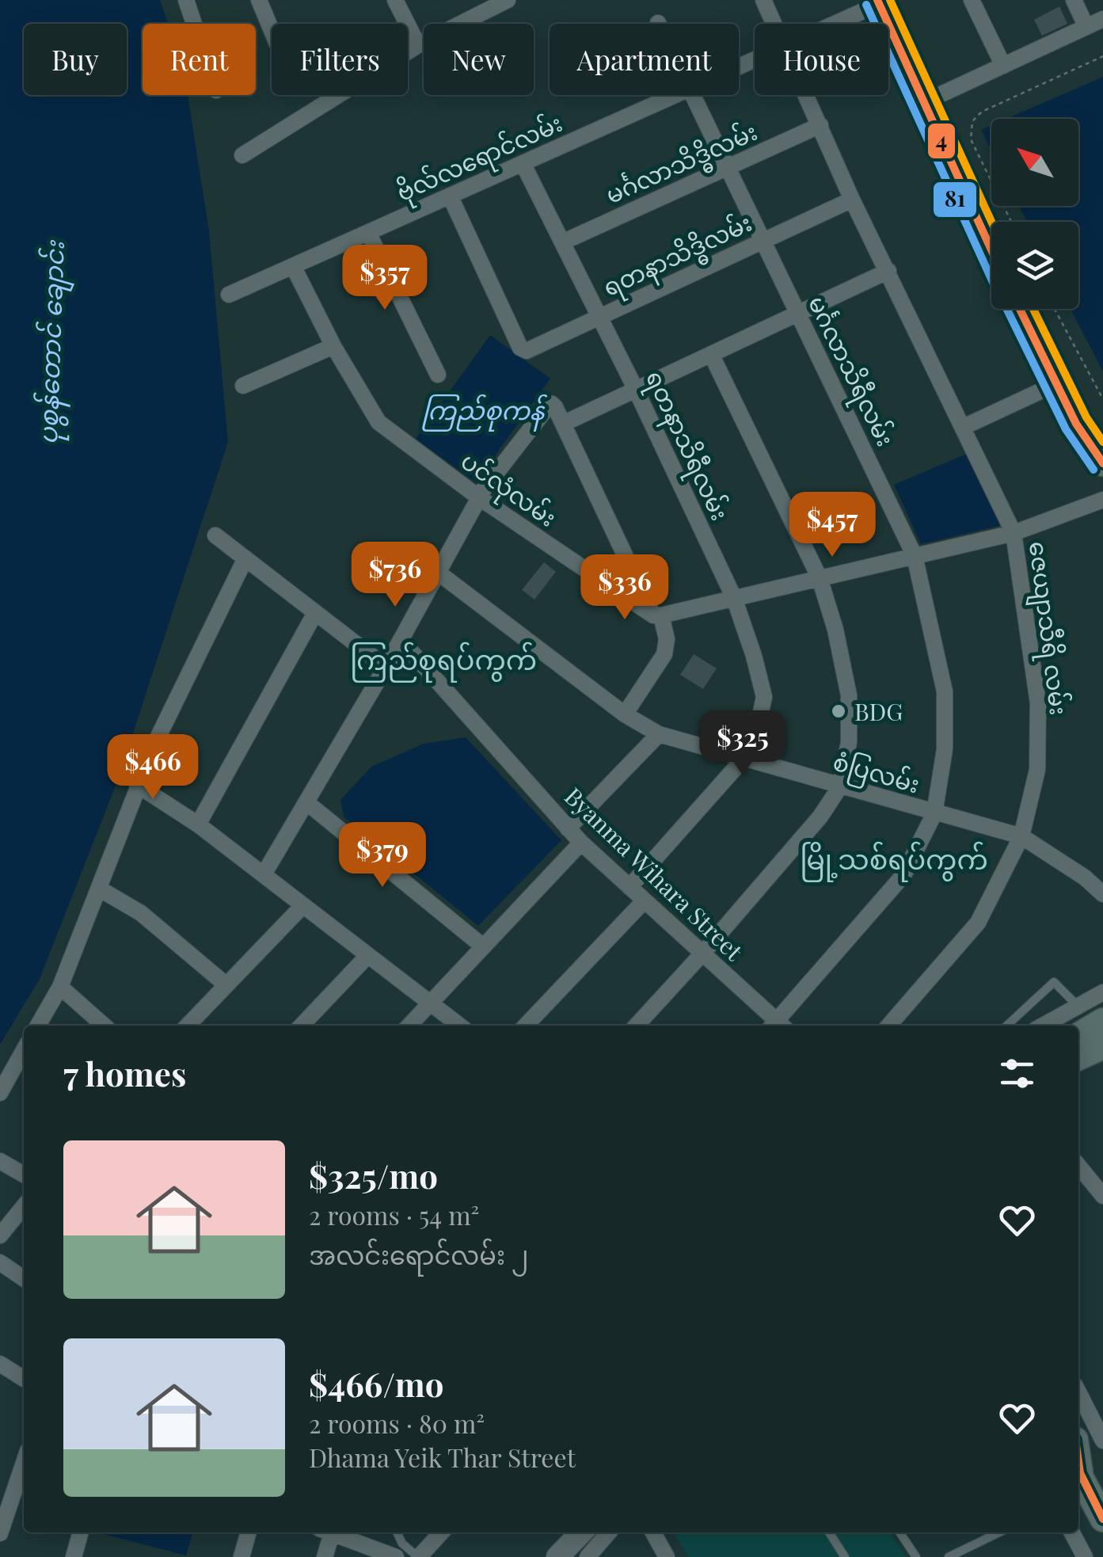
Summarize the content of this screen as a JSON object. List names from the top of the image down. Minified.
{"streets":{"street":["ဗိုလ်လရောင်လမ်း","မင်္ဂလာသိဒ္ဓိလမ်း","ရတနာသိဒ္ဓိလမ်း","မင်္ဂလာသိရီလမ်း","ရတနာသိရီလမ်း","ပင်လုံလမ်း","ဇေယျာသီရိ လမ်း","စံပြလမ်း","Byanma Wihara Street"]},"crossings":[["ဗိုလ်လရောင်လမ်း","ရတနာသိဒ္ဓိလမ်း"],["ဗိုလ်လရောင်လမ်း","ရတနာသိရီလမ်း"],["ဗိုလ်လရောင်လမ်း","ပင်လုံလမ်း"],["မင်္ဂလာသိဒ္ဓိလမ်း","မင်္ဂလာသိရီလမ်း"],["မင်္ဂလာသိဒ္ဓိလမ်း","ရတနာသိရီလမ်း"],["မင်္ဂလာသိဒ္ဓိလမ်း","ဇေယျာသီရိ လမ်း"],["ရတနာသိဒ္ဓိလမ်း","မင်္ဂလာသိရီလမ်း"],["ရတနာသိဒ္ဓိလမ်း","ရတနာသိရီလမ်း"],["ရတနာသိဒ္ဓိလမ်း","ဇေယျာသီရိ လမ်း"],["မင်္ဂလာသိရီလမ်း","စံပြလမ်း"],["ရတနာသိရီလမ်း","စံပြလမ်း"],["ရတနာသိရီလမ်း","Byanma Wihara Street"],["ဇေယျာသီရိ လမ်း","စံပြလမ်း"]],"districts":["ကြည်စုရပ်ကွက်","မြို့သစ်ရပ်ကွက်"],"water":["ပုစွန်တောင် ချောင်း","ကြည်စုကန်"],"places":["BDG"],"lines":["transit line 4","transit line 81"],"north":"top left","page":{"chip":["Buy","Rent","Filters","New","Apartment","House"],"price":["$357","$457","$736","$336","$325","$466","$379"],"heading":"7 homes","list":[{"name":"$325/mo","note":"2 rooms · 54 m² · အလင်းရောင်လမ်း ၂"},{"name":"$466/mo","note":"2 rooms · 80 m² · Dhama Yeik Thar Street"}]}}
